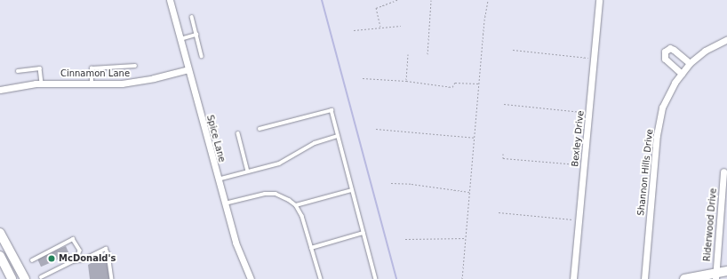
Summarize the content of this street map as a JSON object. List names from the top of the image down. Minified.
{"streets":{"street":["Cinnamon Lane","Spice Lane","Bexley Drive","Shannon Hills Drive","Riderwood Drive"]},"crossings":[["Cinnamon Lane","Spice Lane"]],"places":["McDonald's"]}
